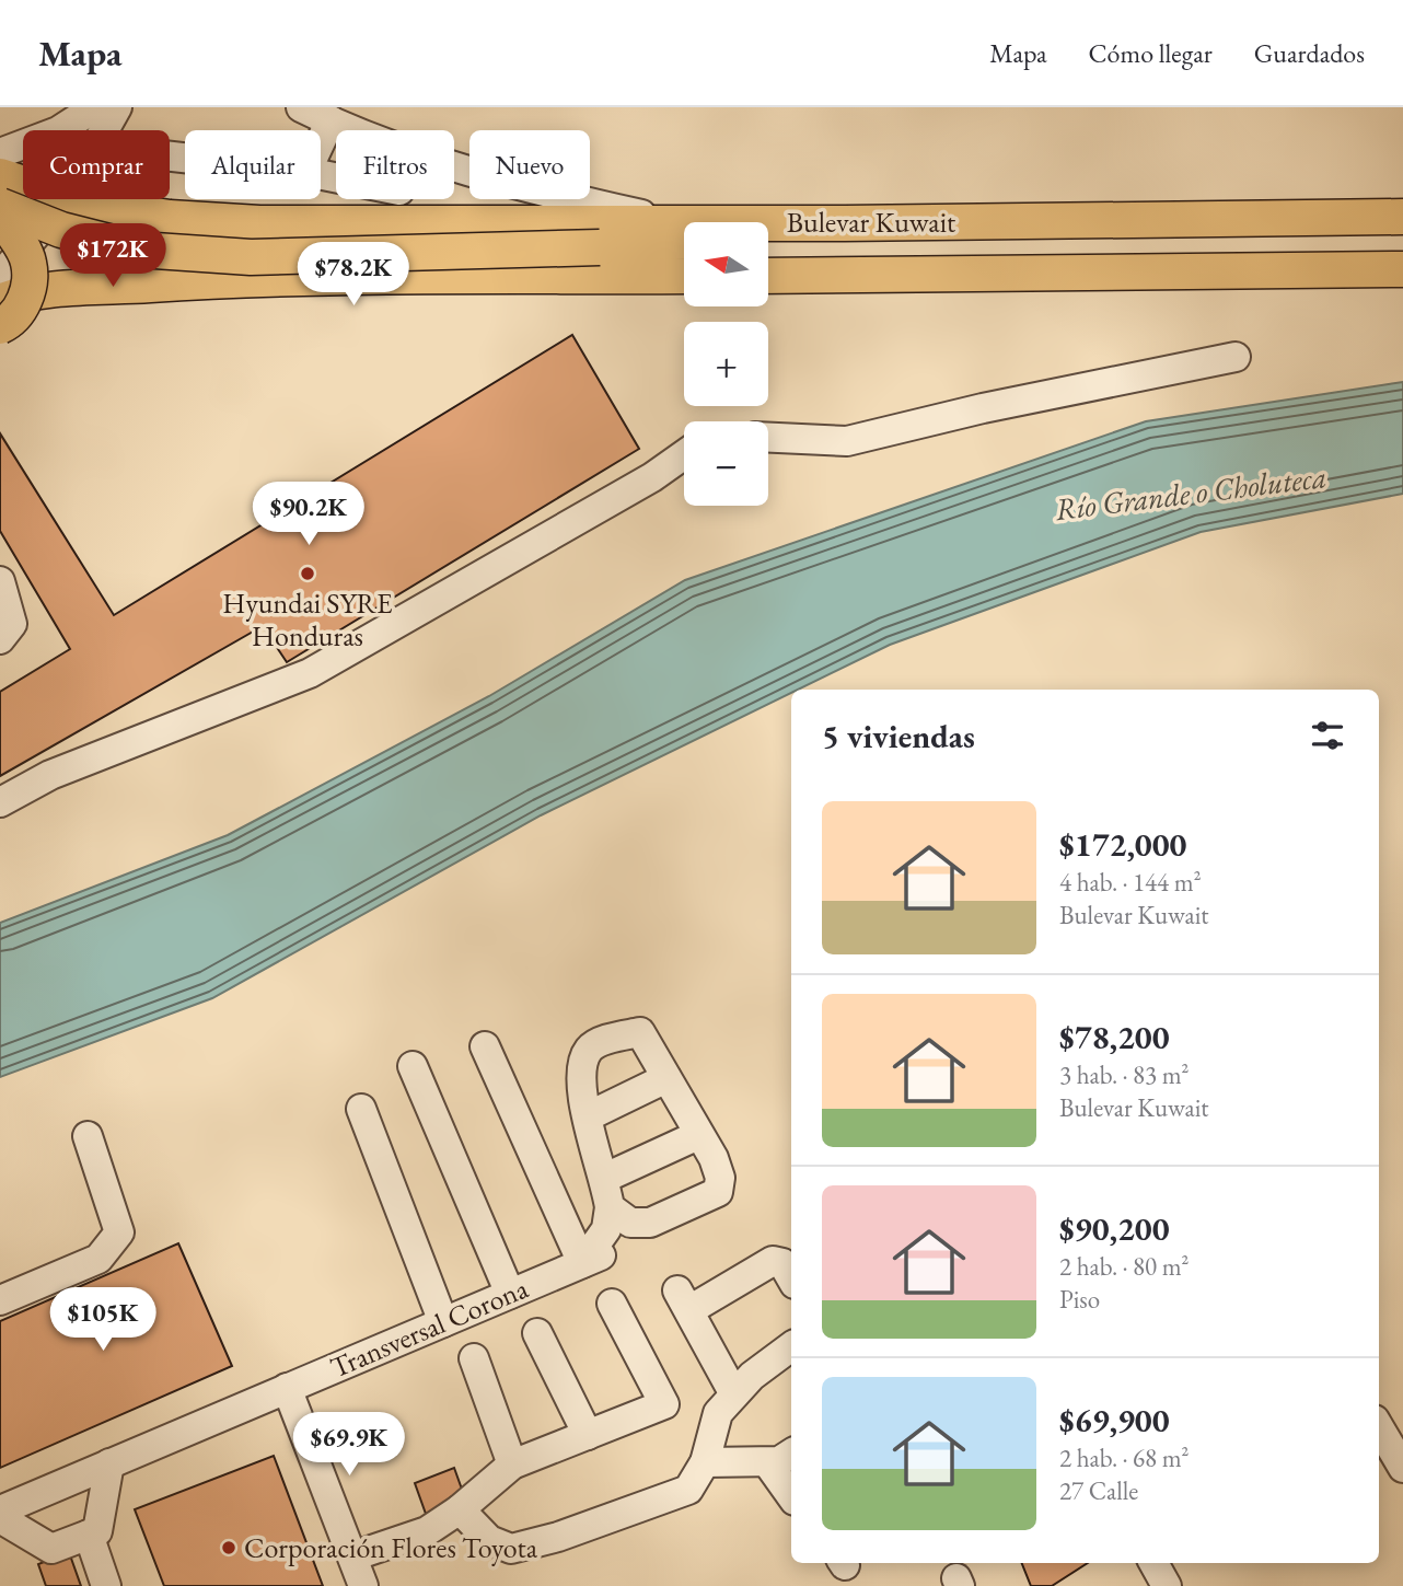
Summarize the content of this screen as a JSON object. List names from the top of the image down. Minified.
{"streets":{"main road":["Bulevar Kuwait"],"street":["Transversal Corona"]},"water":["Río Grande o Choluteca"],"places":["Hyundai SYRE Honduras","Corporación Flores Toyota"],"north":"left","page":{"header":"Mapa","nav":["Mapa","Cómo llegar","Guardados"],"chip":["Comprar","Alquilar","Filtros","Nuevo"],"map_buttons":["+","−"],"price":["$172K","$78.2K","$90.2K","$105K","$69.9K"],"heading":"5 viviendas","list":[{"name":"$172,000","note":"4 hab. · 144 m² · Bulevar Kuwait"},{"name":"$78,200","note":"3 hab. · 83 m² · Bulevar Kuwait"},{"name":"$90,200","note":"2 hab. · 80 m² · Piso"},{"name":"$69,900","note":"2 hab. · 68 m² · 27 Calle"}]}}
